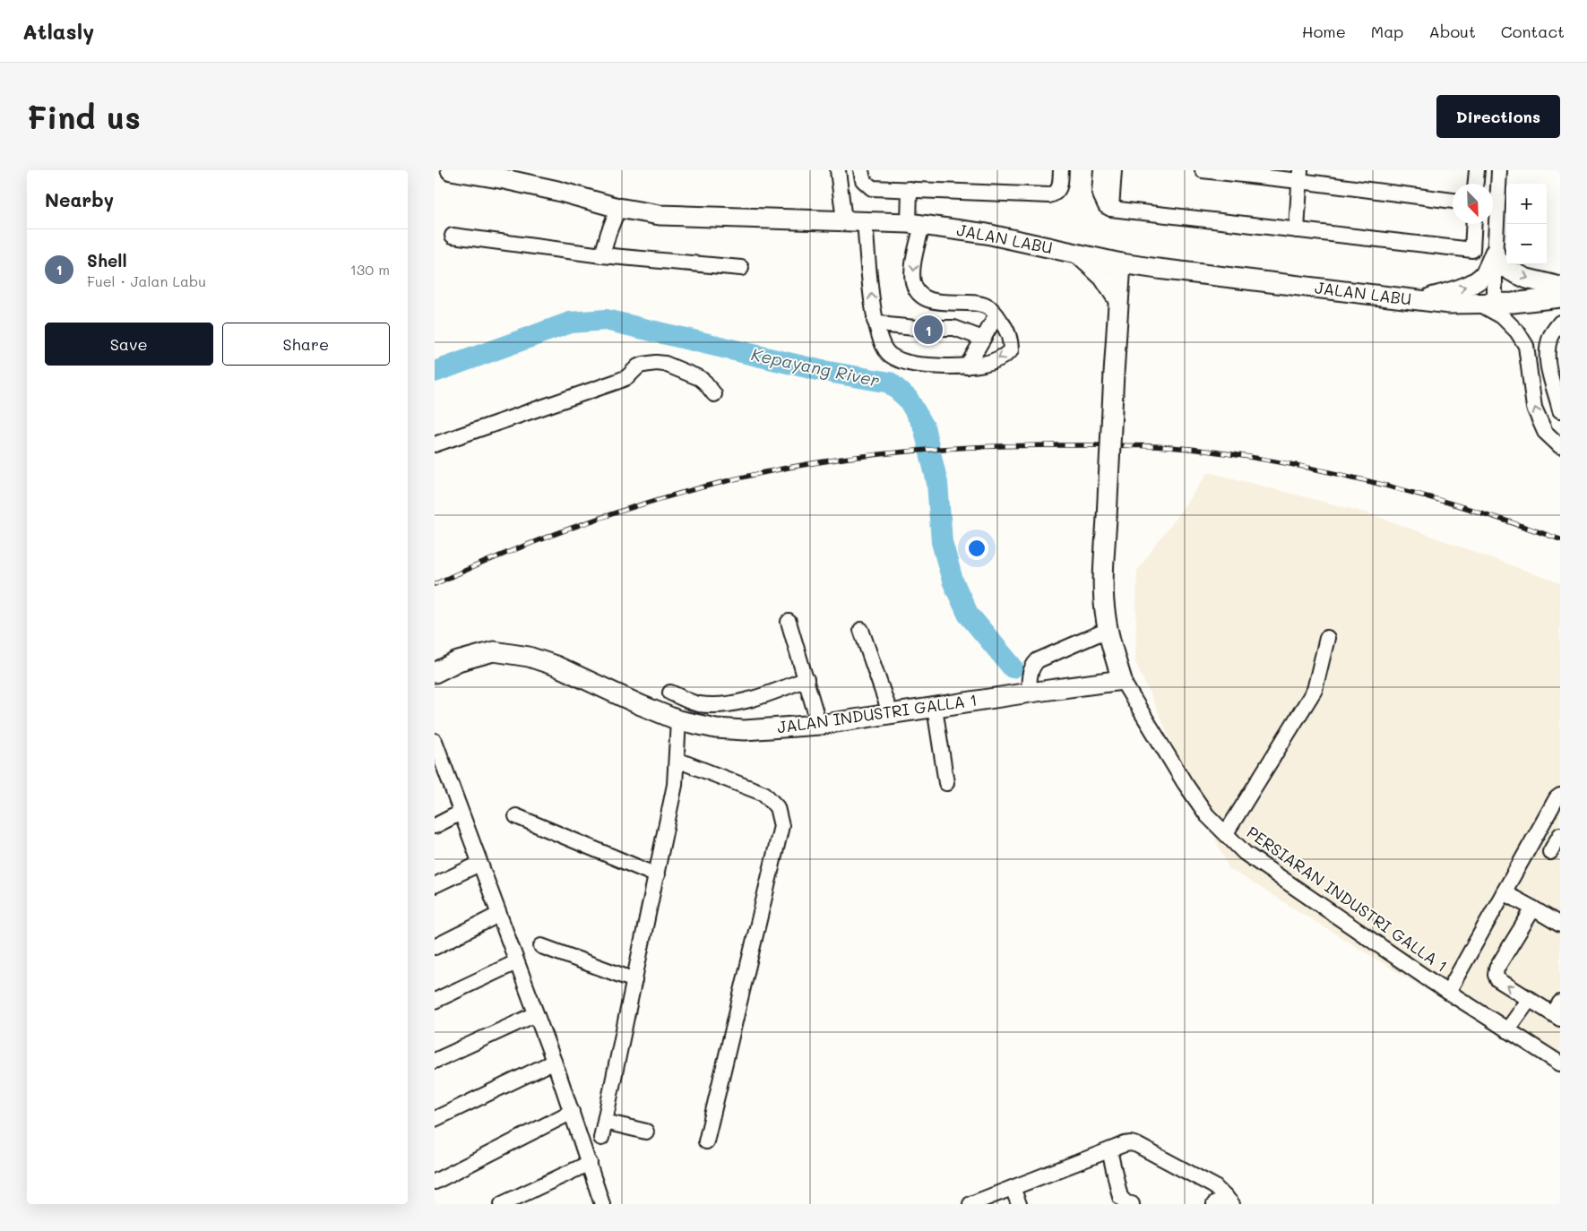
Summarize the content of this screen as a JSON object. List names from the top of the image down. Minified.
{"streets":{"main road":["JALAN LABU","JALAN INDUSTRI GALLA 1"],"street":["PERSIARAN INDUSTRI GALLA 1"]},"crossings":[["JALAN INDUSTRI GALLA 1","PERSIARAN INDUSTRI GALLA 1"]],"water":["Kepayang River"],"north":"bottom right","page":{"header":"Atlasly","nav":["Home","Map","About","Contact"],"buttons":["Directions",["Save","Share"]],"title":"Find us","heading":"Nearby","map_buttons":["+","−"],"list":[{"mark":"1","name":"Shell","note":"Fuel · Jalan Labu","value":"130 m"}],"pins":"1"}}
